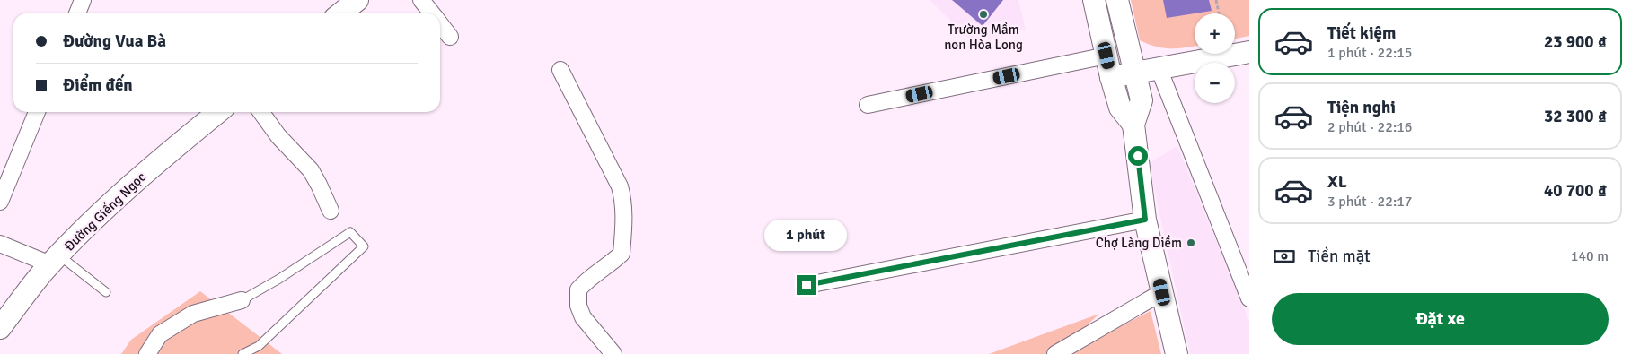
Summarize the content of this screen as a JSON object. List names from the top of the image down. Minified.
{"streets":{"main road":["Đường Giếng Ngọc"]},"places":["Trường Mầm non Hòa Long","Chợ Làng Diềm"],"page":{"list":[{"name":"Tiết kiệm","note":"1 phút · 22:15","value":"23 900 ₫"},{"name":"Tiện nghi","note":"2 phút · 22:16","value":"32 300 ₫"},{"name":"XL","note":"3 phút · 22:17","value":"40 700 ₫"}],"map_buttons":["+","−"],"banner":["Đường Vua Bà","Điểm đến"],"bubble":"1 phút","pay":["Tiền mặt","140 m"],"buttons":"Đặt xe"}}
